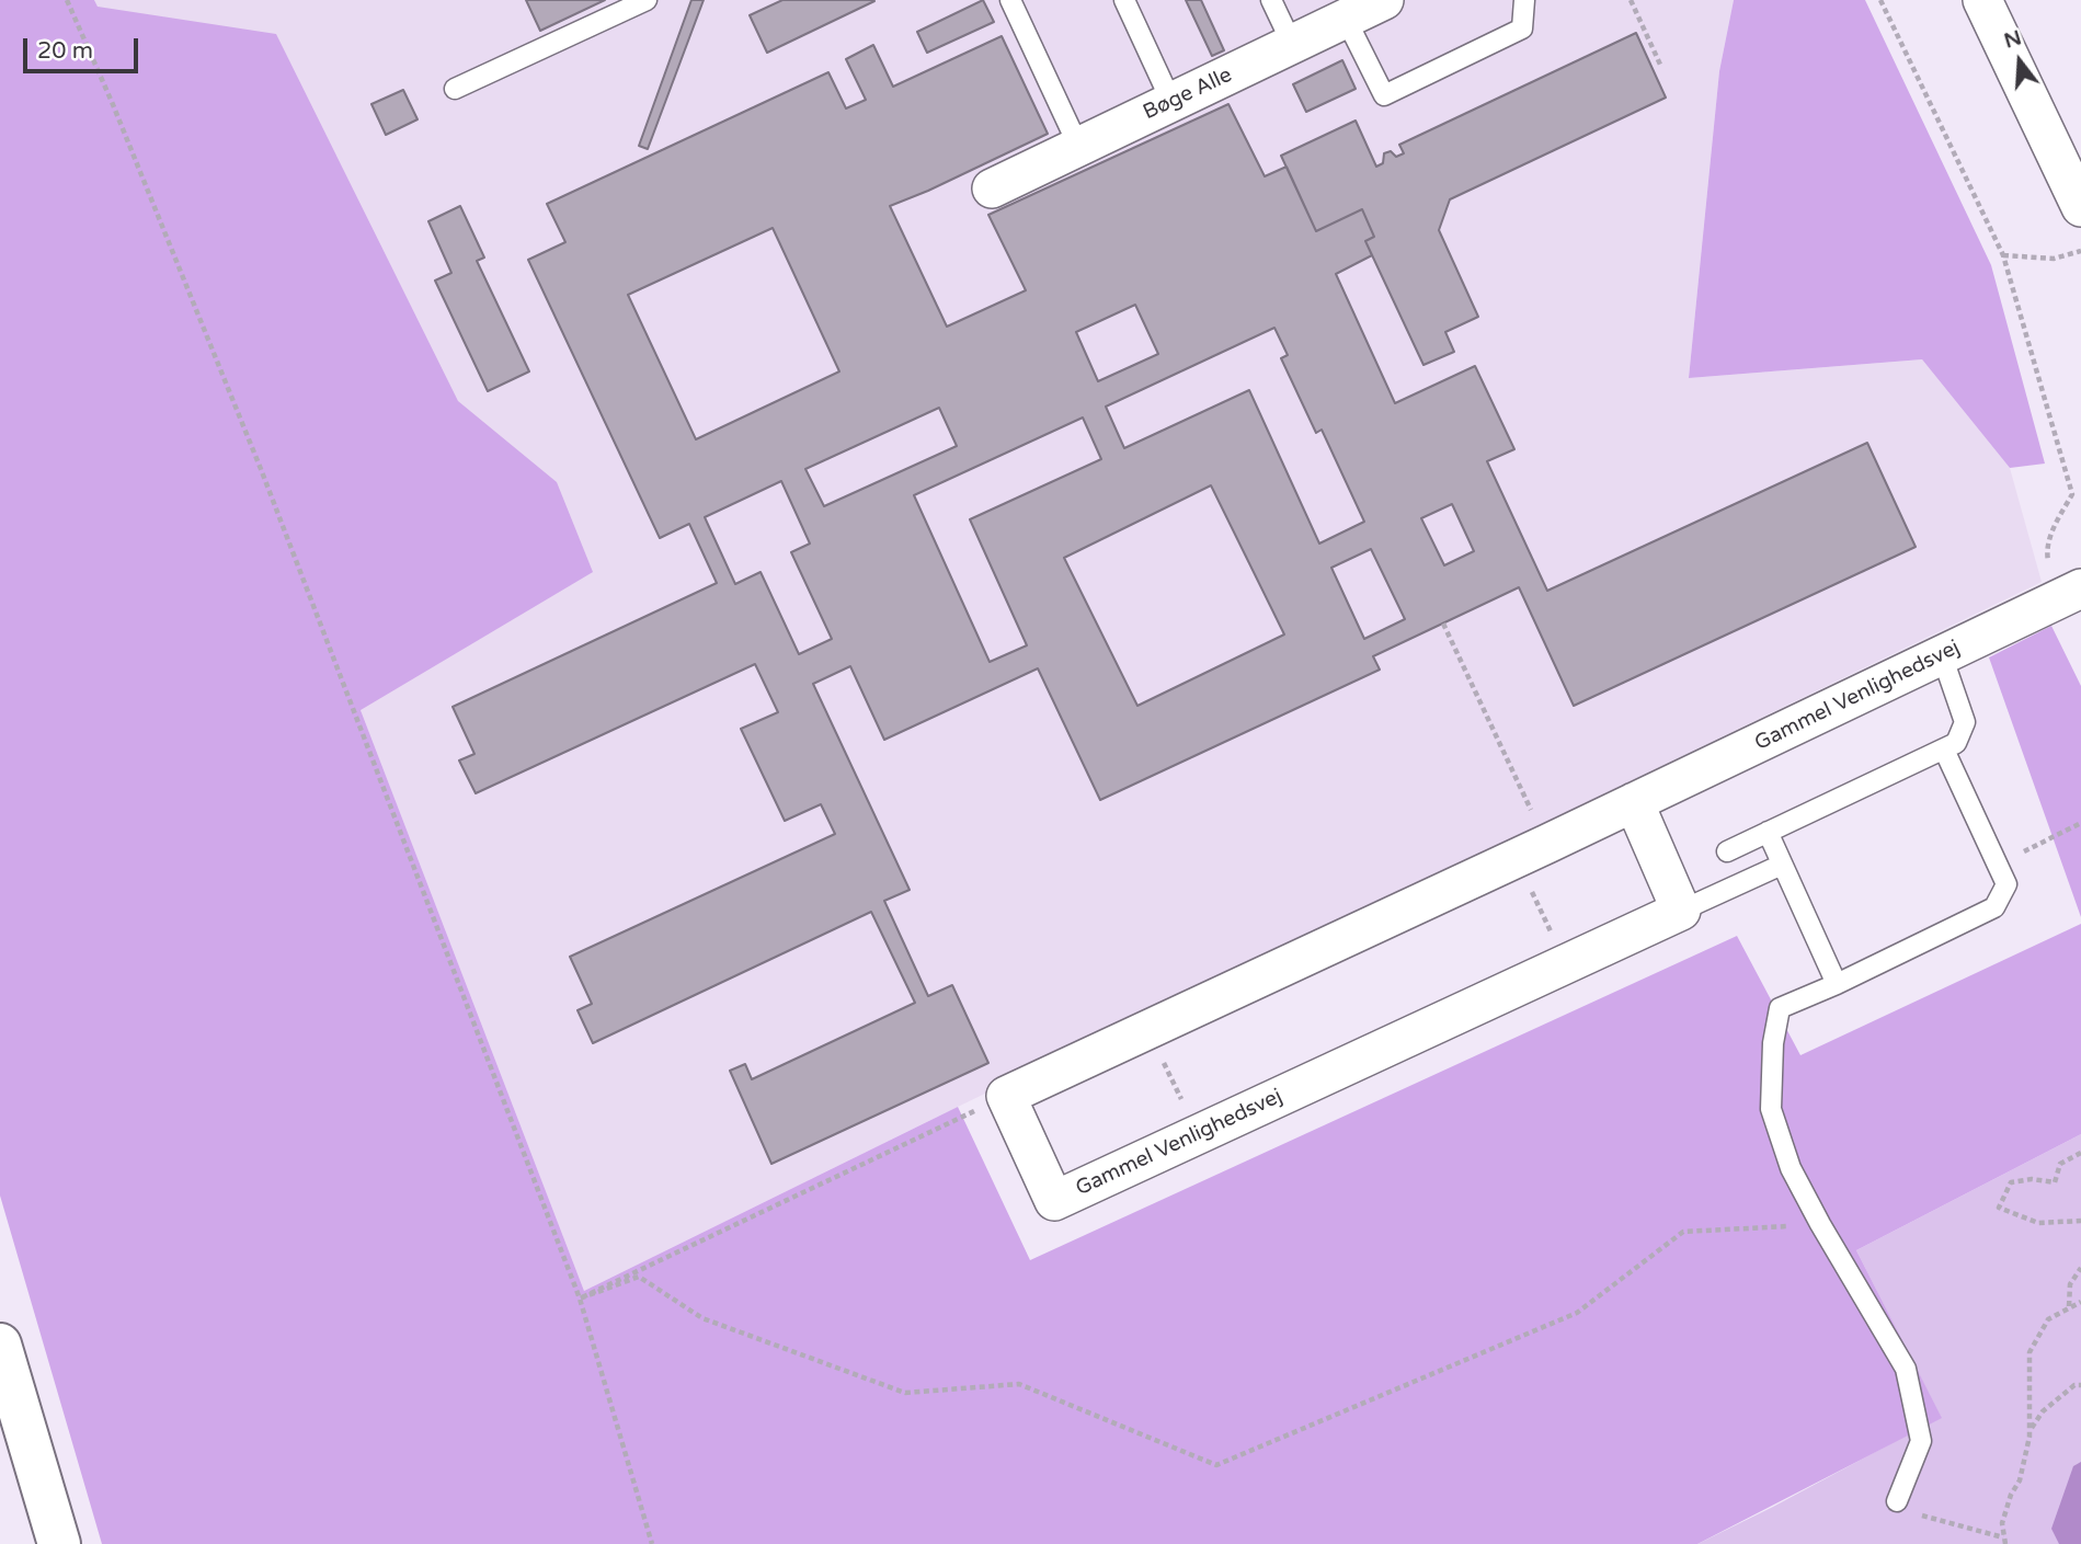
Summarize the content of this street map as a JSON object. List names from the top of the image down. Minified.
{"streets":{"street":["Bøge Alle","Gammel Venlighedsvej"]},"scale_bar":"20 m","north":"top"}
